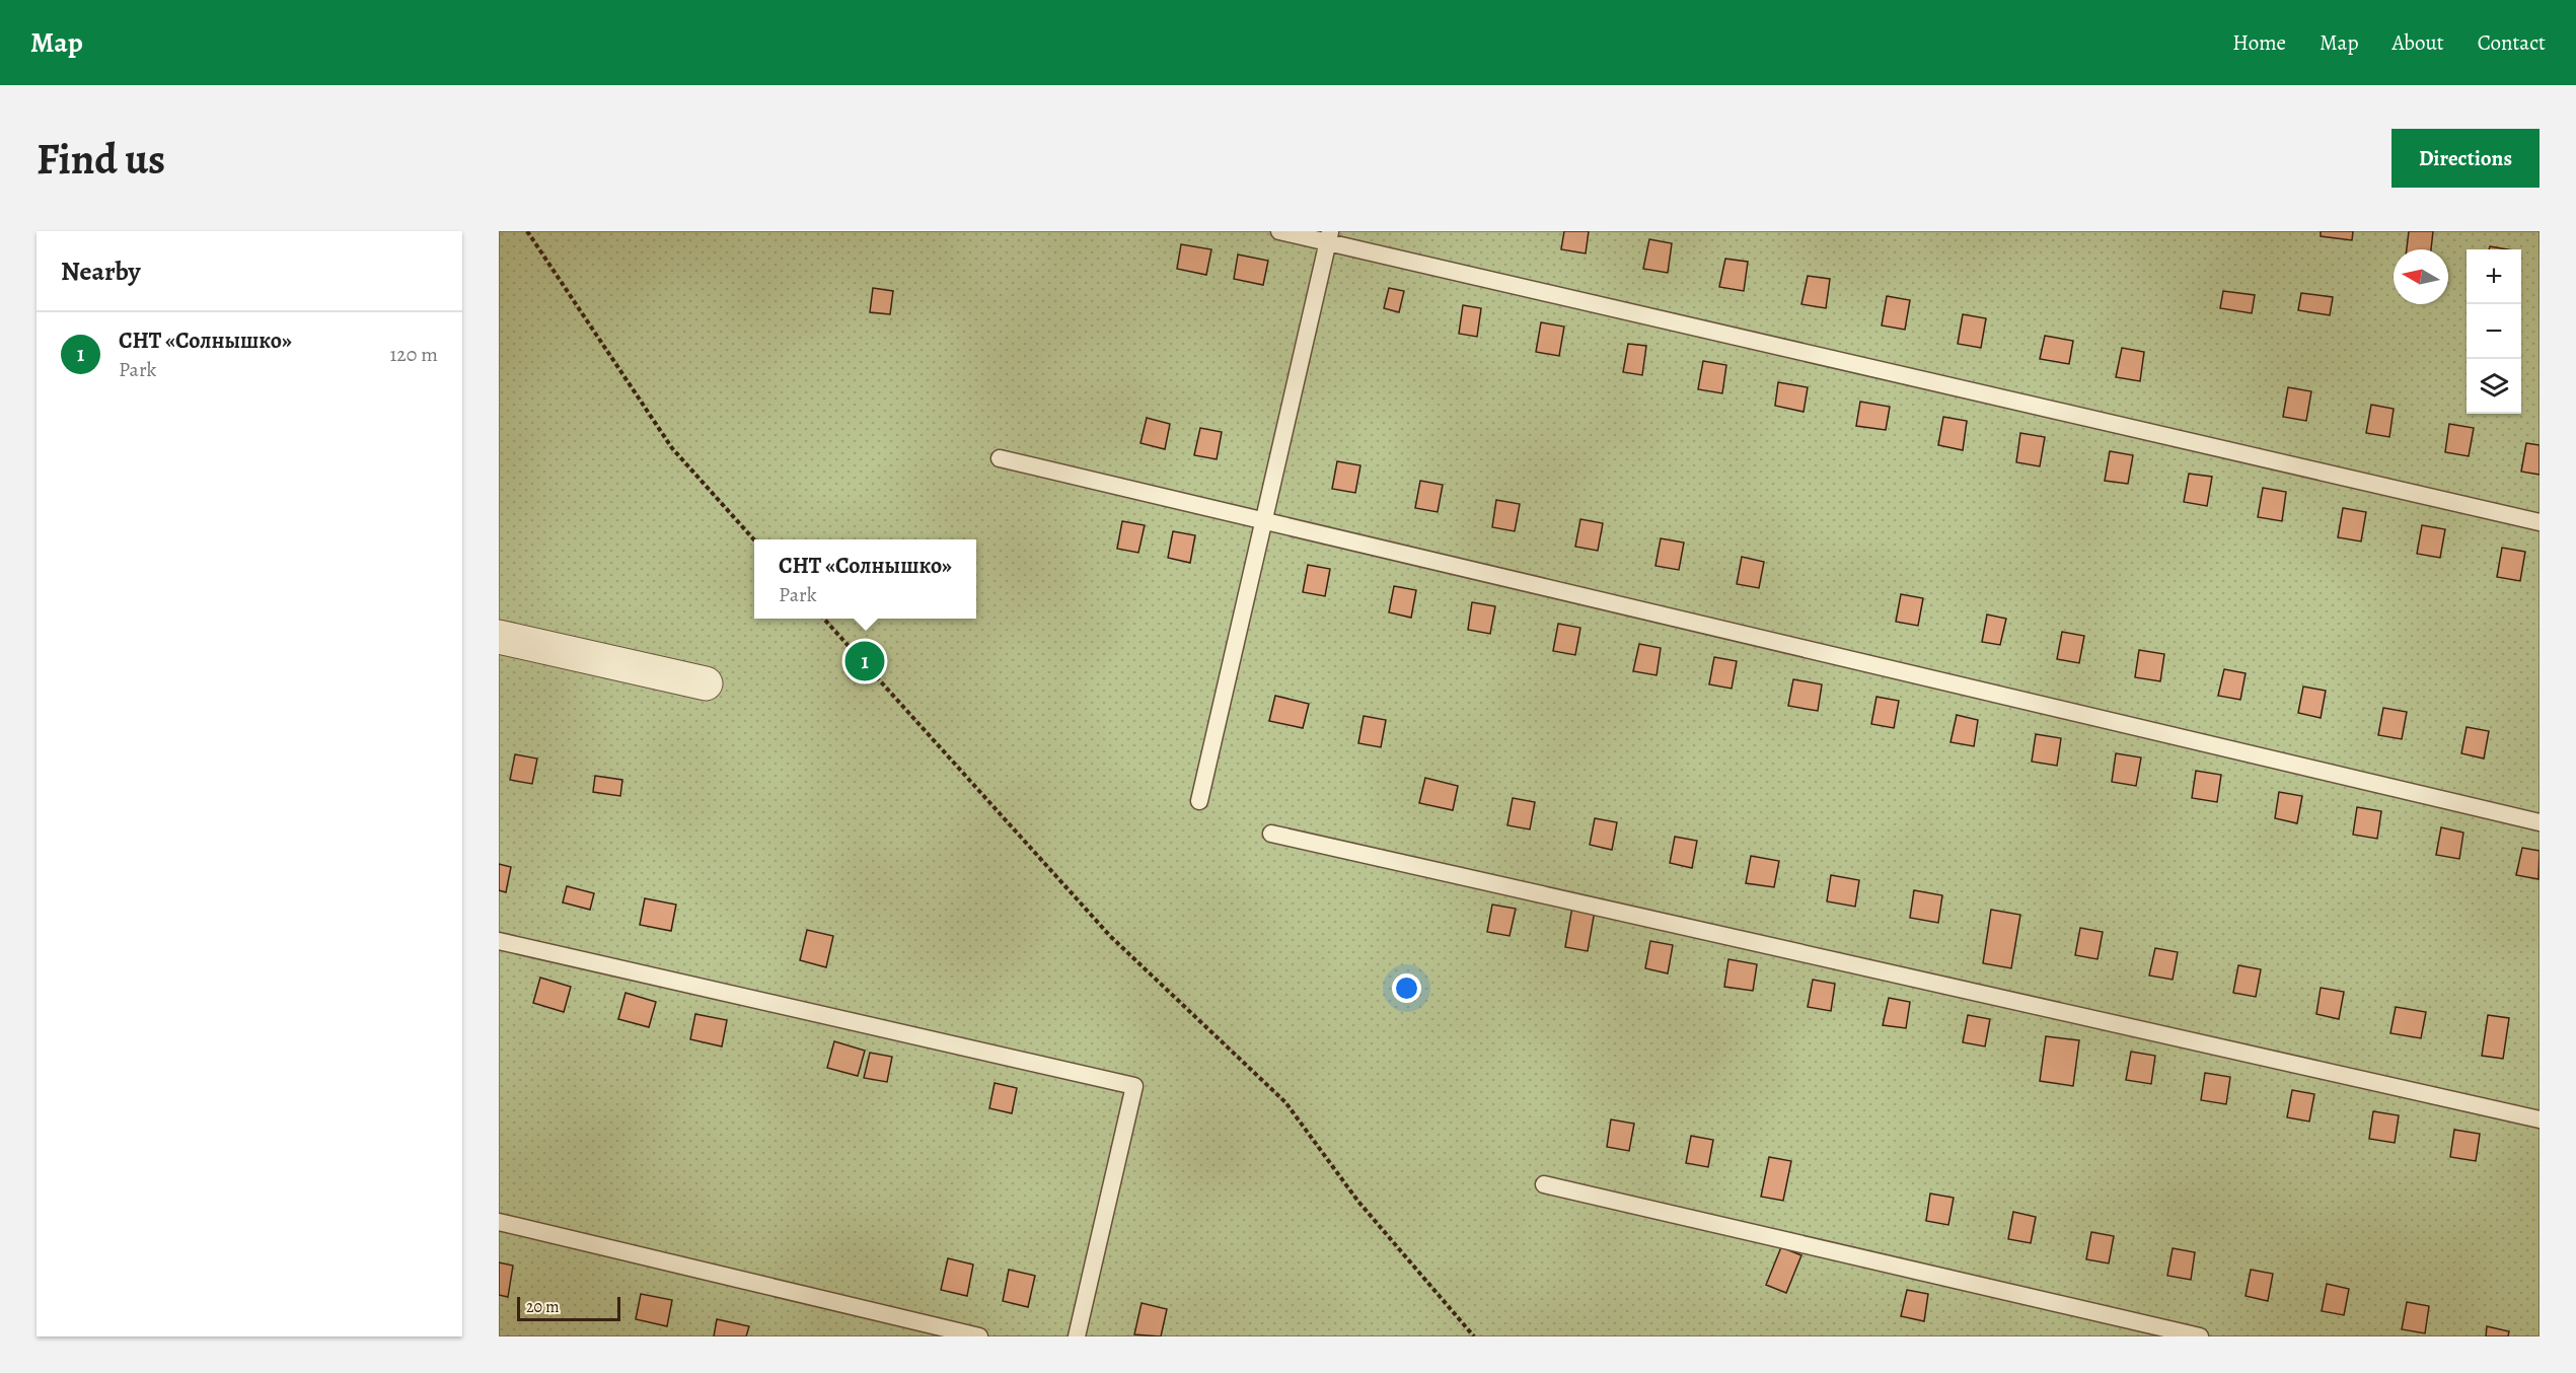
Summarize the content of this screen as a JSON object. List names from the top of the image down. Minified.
{"scale_bar":"20 m","north":"left","page":{"header":"Map","nav":["Home","Map","About","Contact"],"buttons":"Directions","title":"Find us","heading":"Nearby","map_buttons":["+","−"],"list":[{"mark":"1","name":"СНТ «Солнышко»","note":"Park","value":"120 m"}],"popup":["СНТ «Солнышко»","Park"],"pins":"1","scale":"20 m"}}
